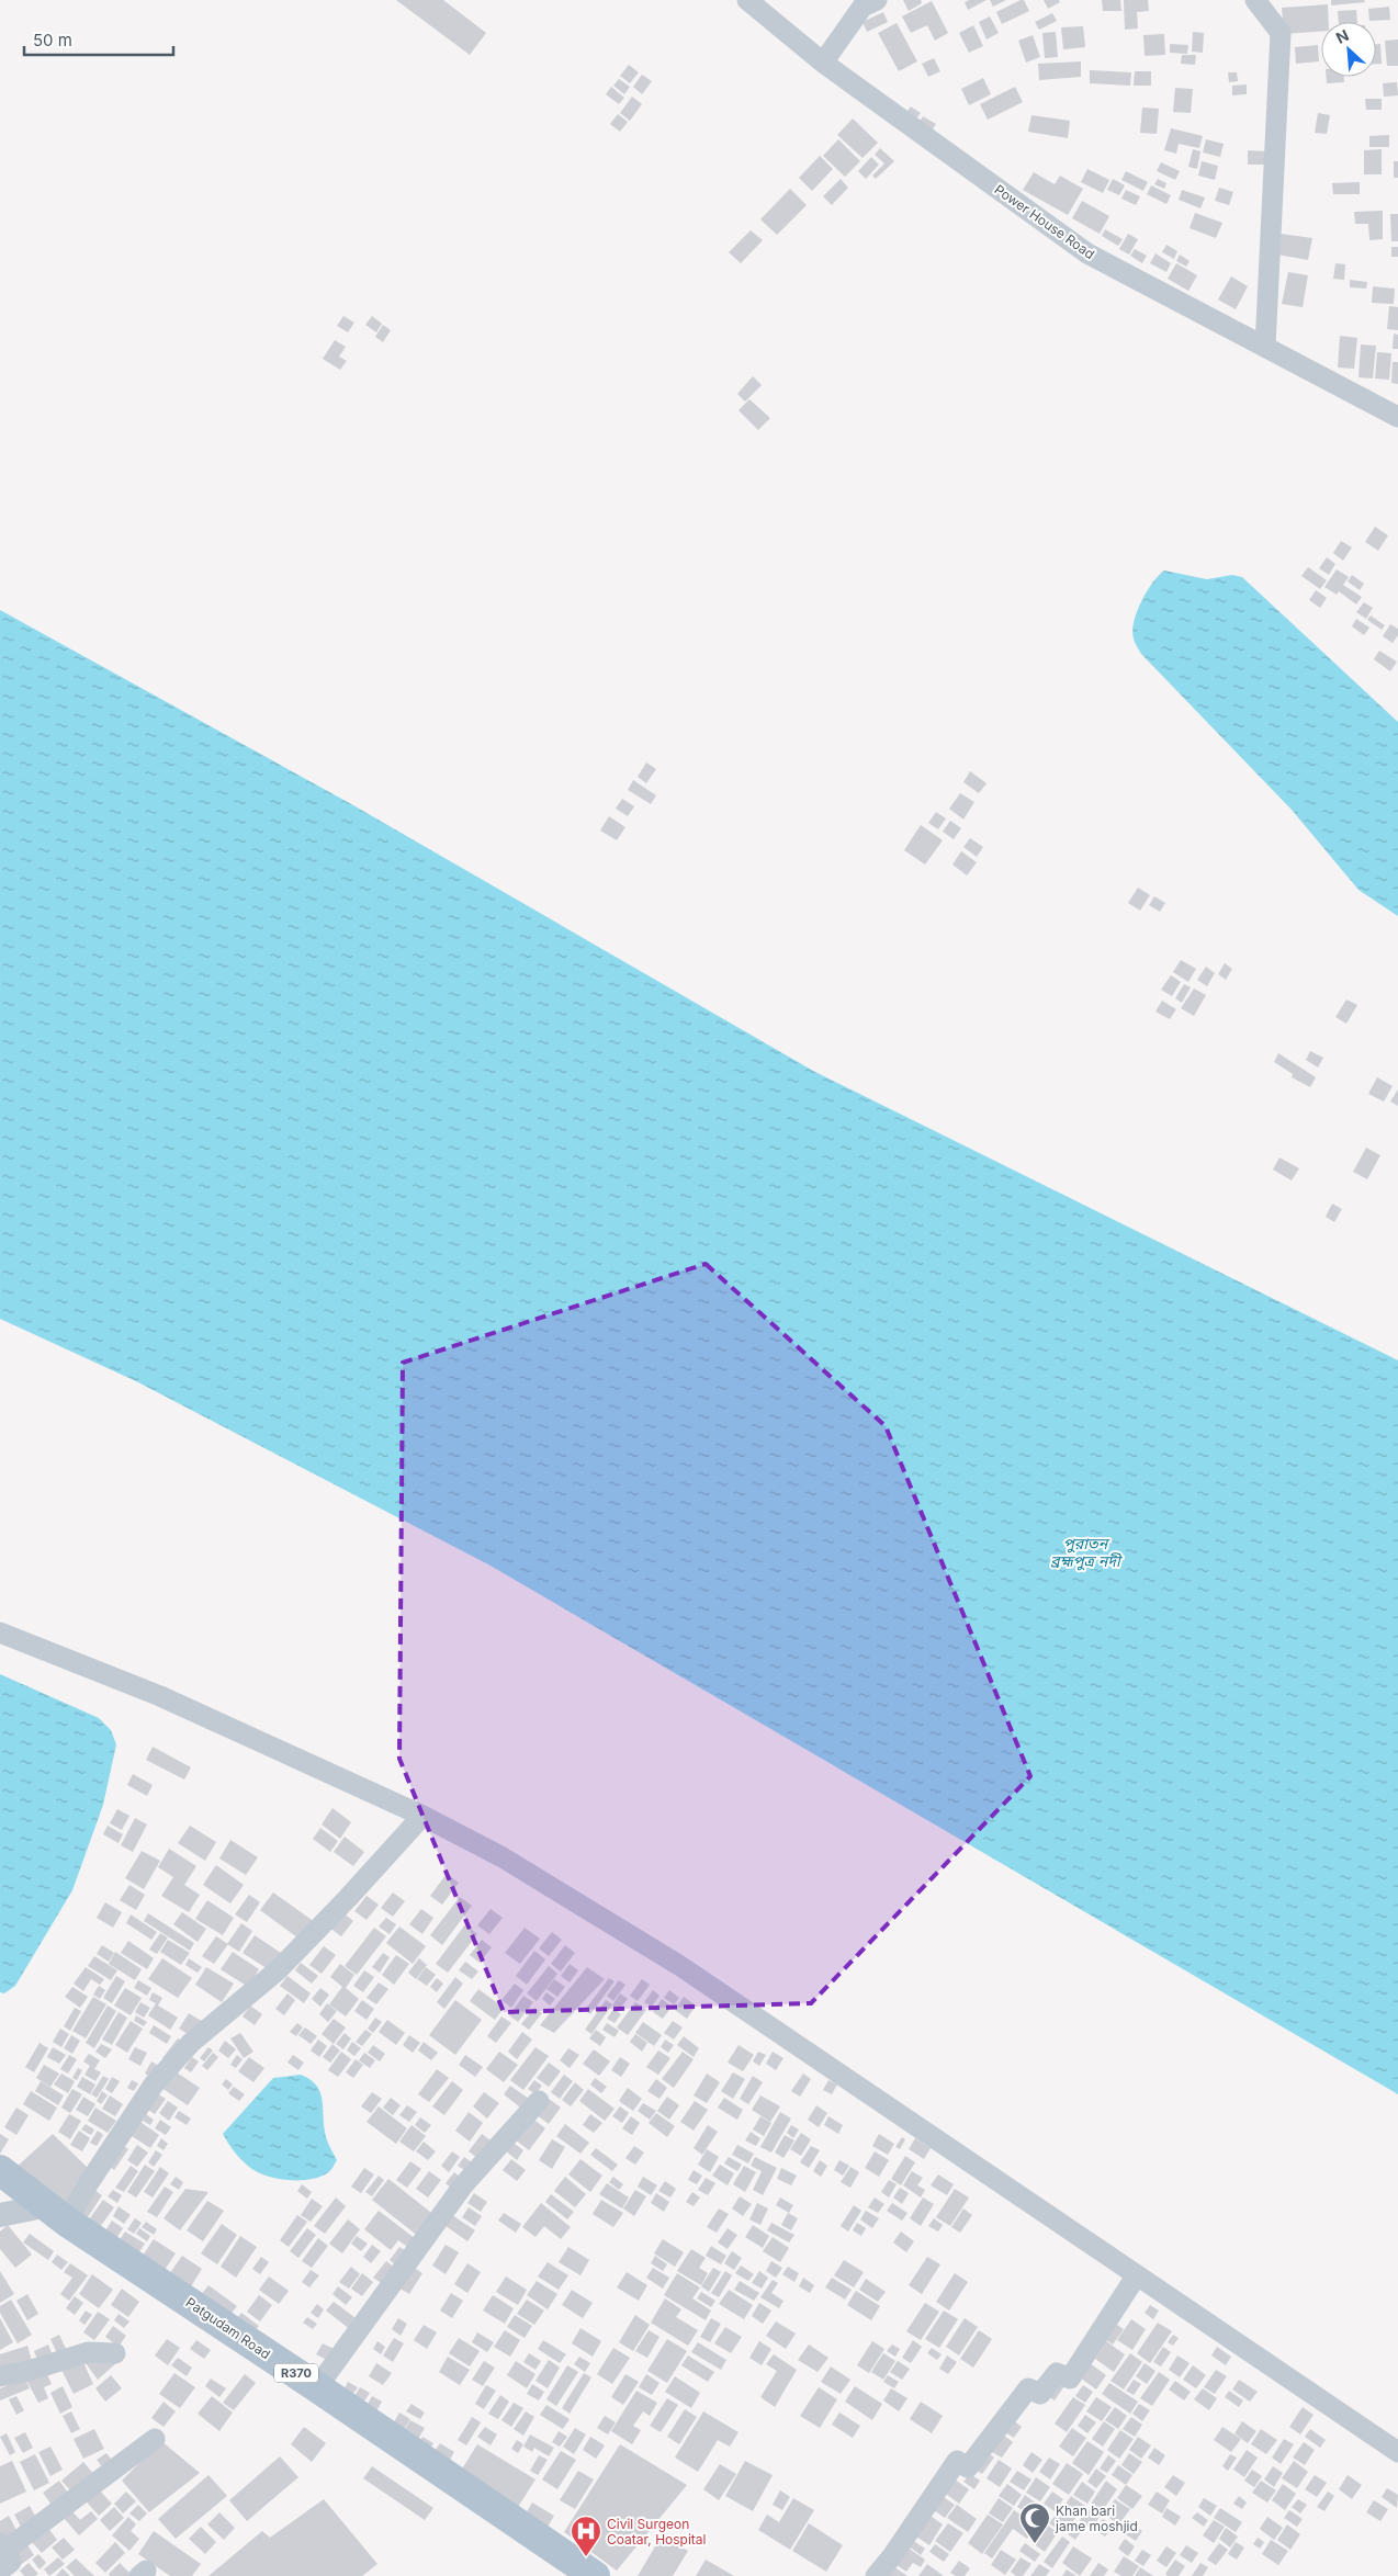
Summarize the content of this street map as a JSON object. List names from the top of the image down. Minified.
{"streets":{"main road":["Patgudam Road","R370"],"street":["Power House Road"]},"water":["পুরাতন ব্রহ্মপুত্র নদী"],"places":{"mosque":["Khan bari jame moshjid"],"hospital":["Civil Surgeon Coatar, Hospital"]},"scale_bar":"50 m","north":"top left"}
